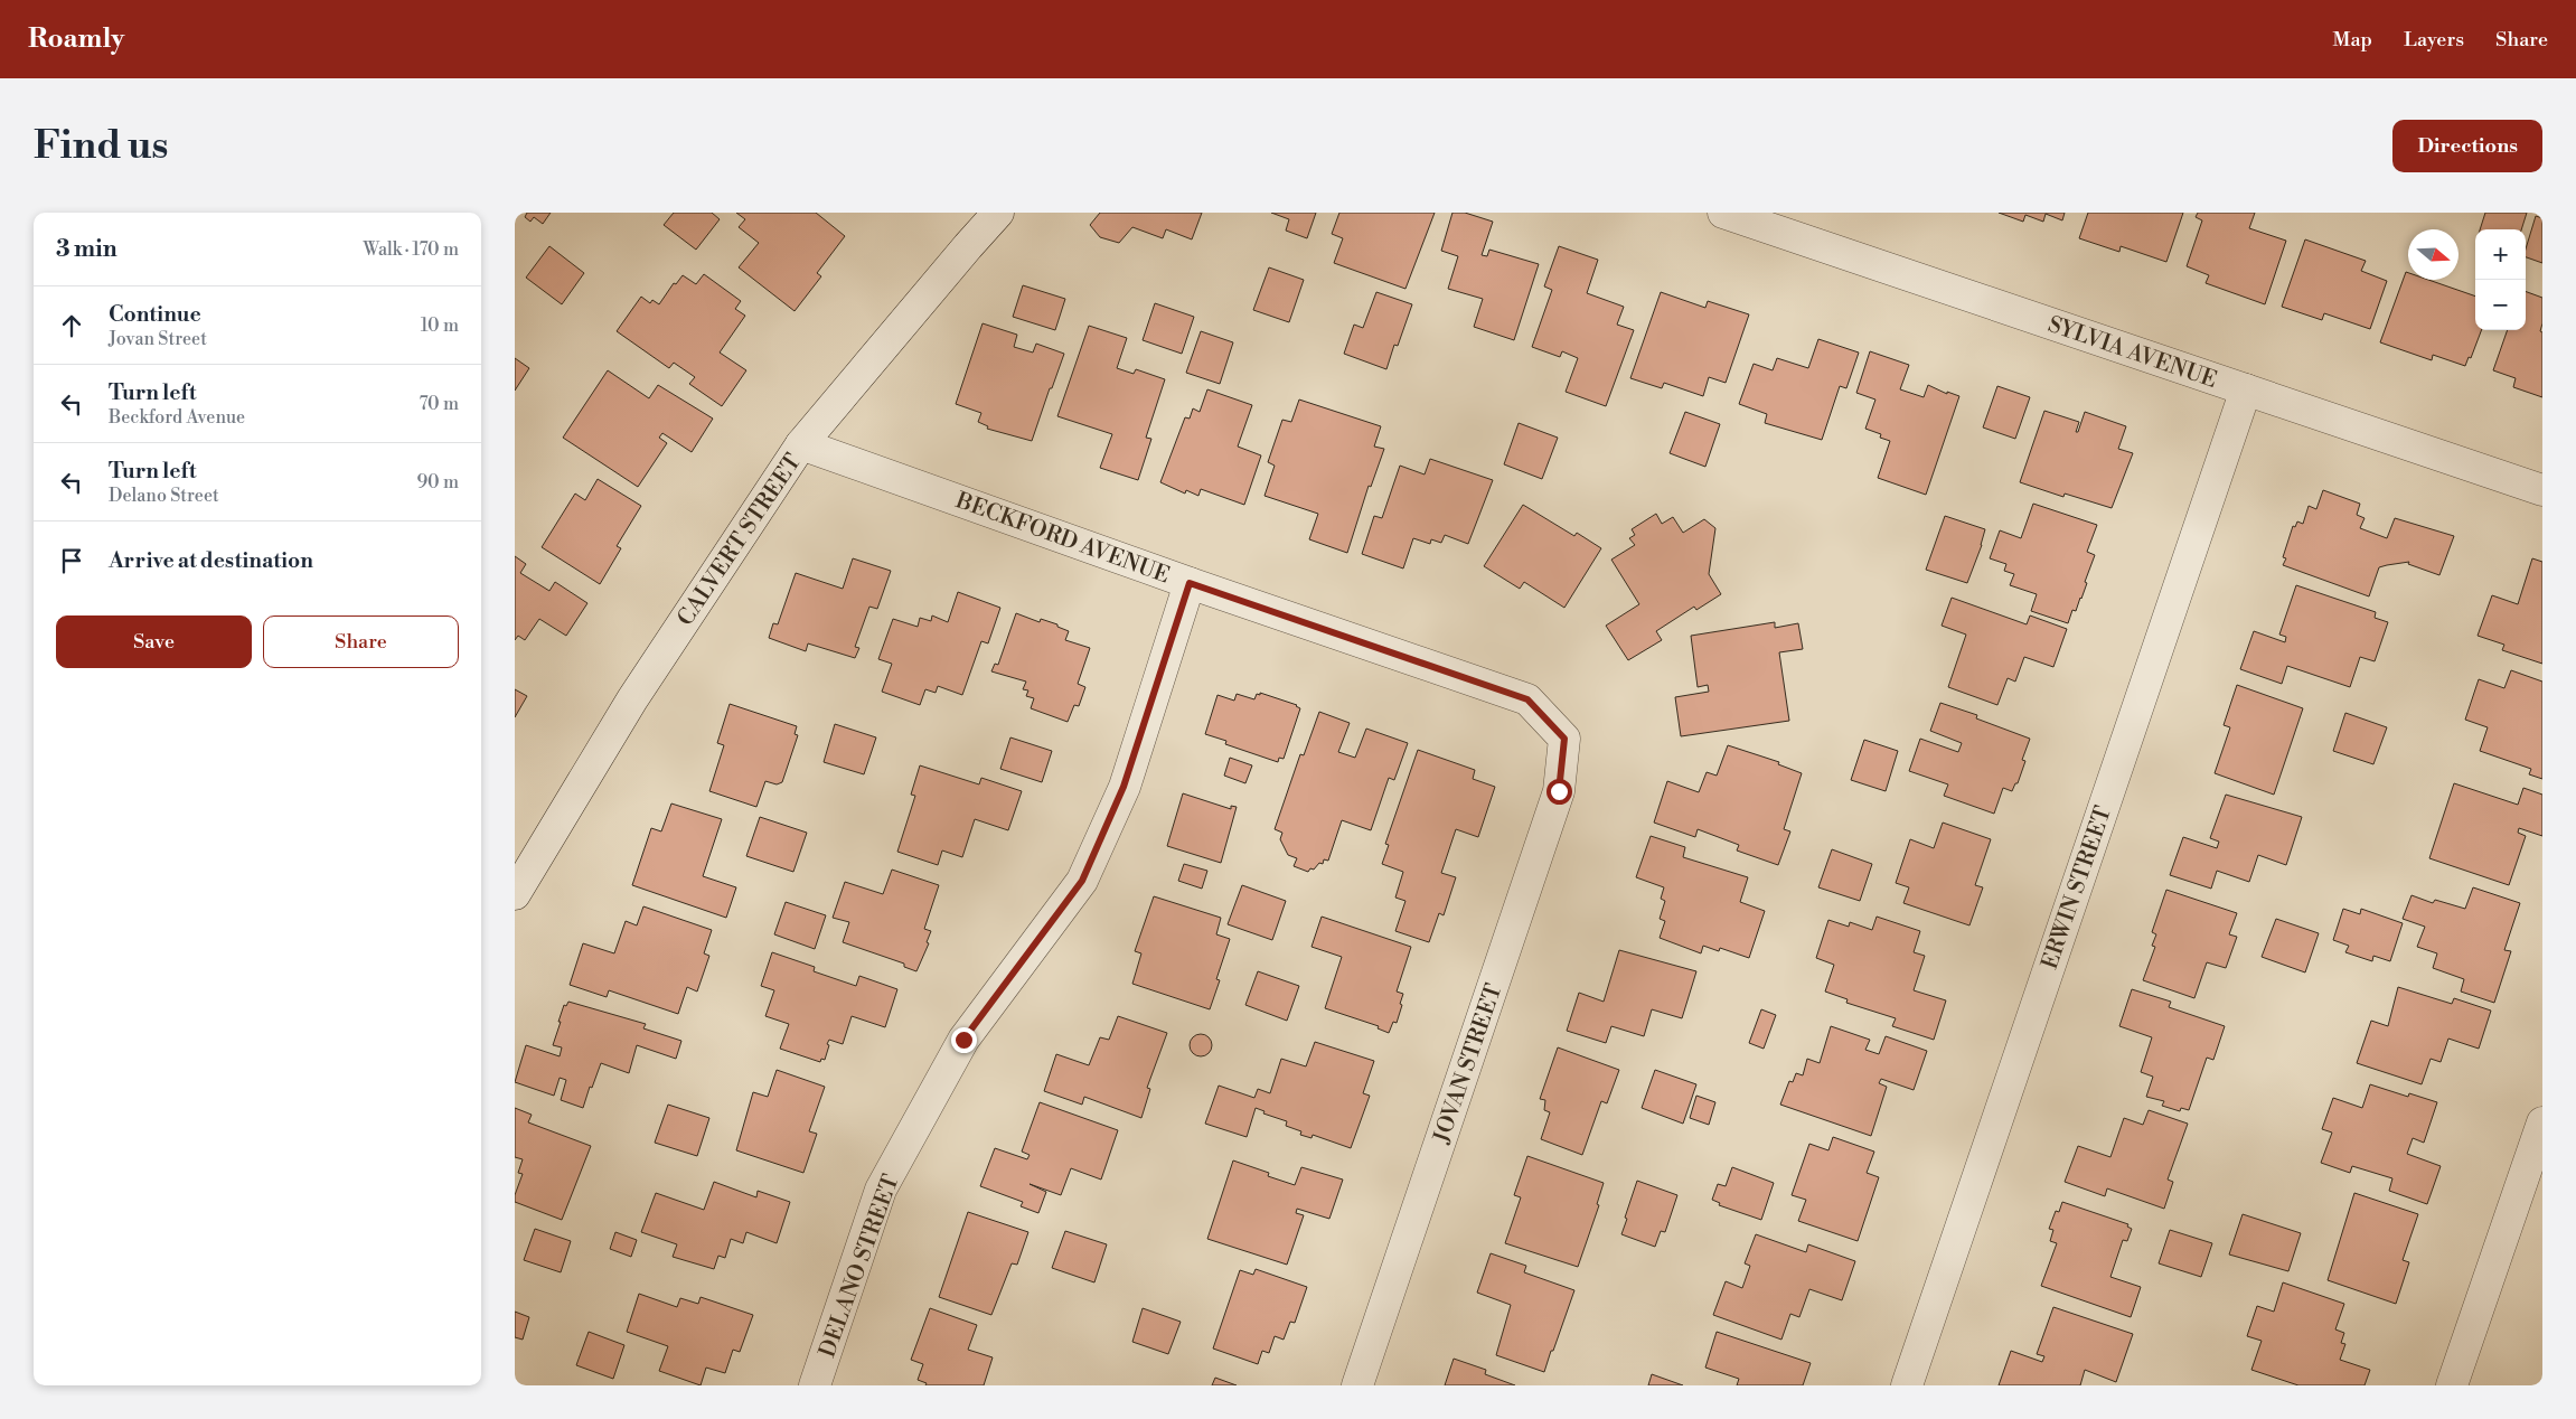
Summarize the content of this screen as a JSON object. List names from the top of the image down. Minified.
{"streets":{"street":["SYLVIA AVENUE","BECKFORD AVENUE","CALVERT STREET","ERWIN STREET","JOVAN STREET","DELANO STREET"]},"crossings":[["SYLVIA AVENUE","ERWIN STREET"],["BECKFORD AVENUE","CALVERT STREET"],["BECKFORD AVENUE","JOVAN STREET"],["BECKFORD AVENUE","DELANO STREET"]],"north":"right","page":{"header":"Roamly","nav":["Map","Layers","Share"],"buttons":["Directions",["Save","Share"]],"title":"Find us","heading":["3 min","Walk · 170 m"],"map_buttons":["+","−"],"list":[["Continue","Jovan Street","10 m"],["Turn left","Beckford Avenue","70 m"],["Turn left","Delano Street","90 m"],"Arrive at destination"]}}
